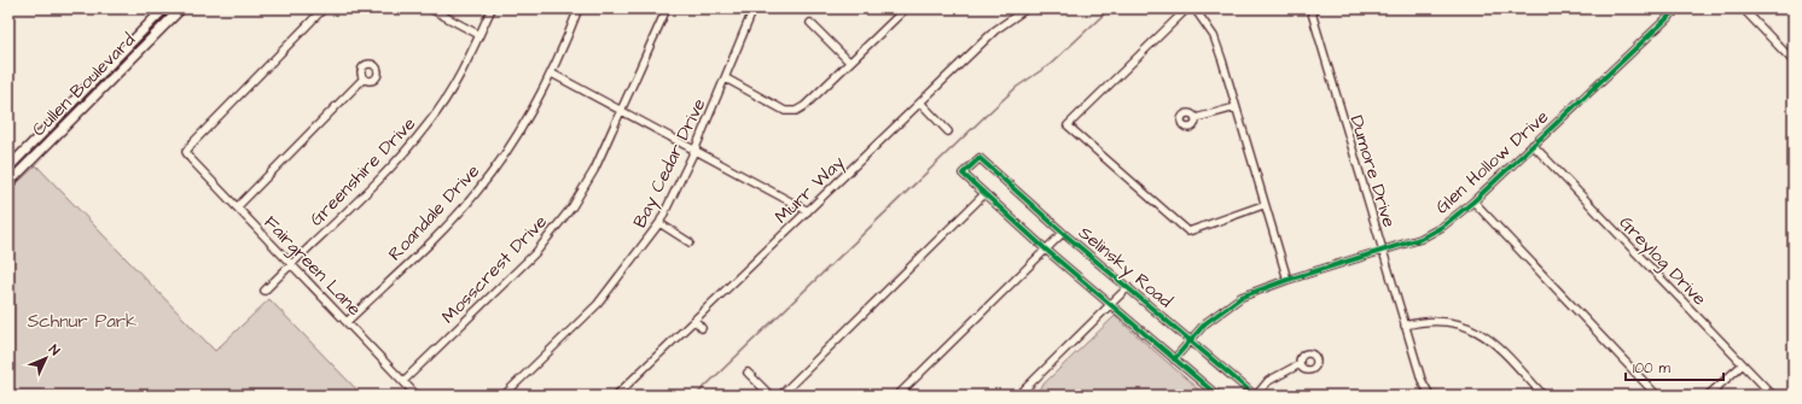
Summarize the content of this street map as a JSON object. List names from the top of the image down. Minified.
{"streets":{"main road":["Cullen Boulevard"],"street":["Glen Hollow Drive","Bay Cedar Drive","Greenshire Drive","Dumore Drive","Murr Way","Roandale Drive","Greylog Drive","Fairgreen Lane","Selinsky Road","Mosscrest Drive"]},"crossings":[["Glen Hollow Drive","Dumore Drive"],["Glen Hollow Drive","Greylog Drive"],["Glen Hollow Drive","Selinsky Road"],["Greenshire Drive","Fairgreen Lane"],["Roandale Drive","Fairgreen Lane"],["Fairgreen Lane","Mosscrest Drive"]],"parks":["Schnur Park"],"scale_bar":"100 m","north":"top right"}
